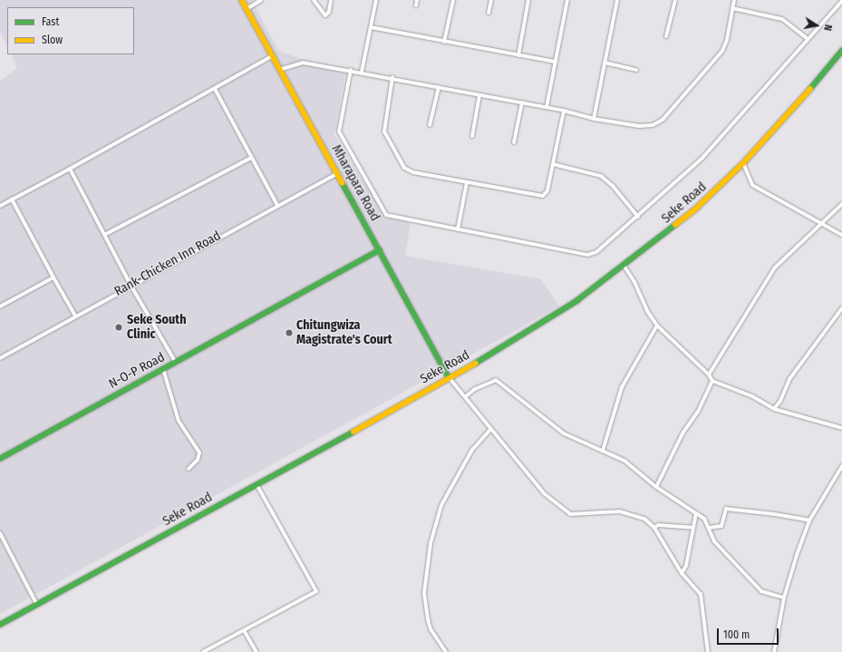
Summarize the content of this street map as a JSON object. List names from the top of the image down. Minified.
{"streets":{"main road":["Mharapara Road","Seke Road","N-O-P Road"],"street":["Rank-Chicken Inn Road"]},"crossings":[["Mharapara Road","Seke Road"],["Mharapara Road","Rank-Chicken Inn Road"],["Mharapara Road","N-O-P Road"]],"places":["Seke South Clinic","Chitungwiza Magistrate's Court"],"legend":["Fast","Slow"],"scale_bar":"100 m","north":"right"}
